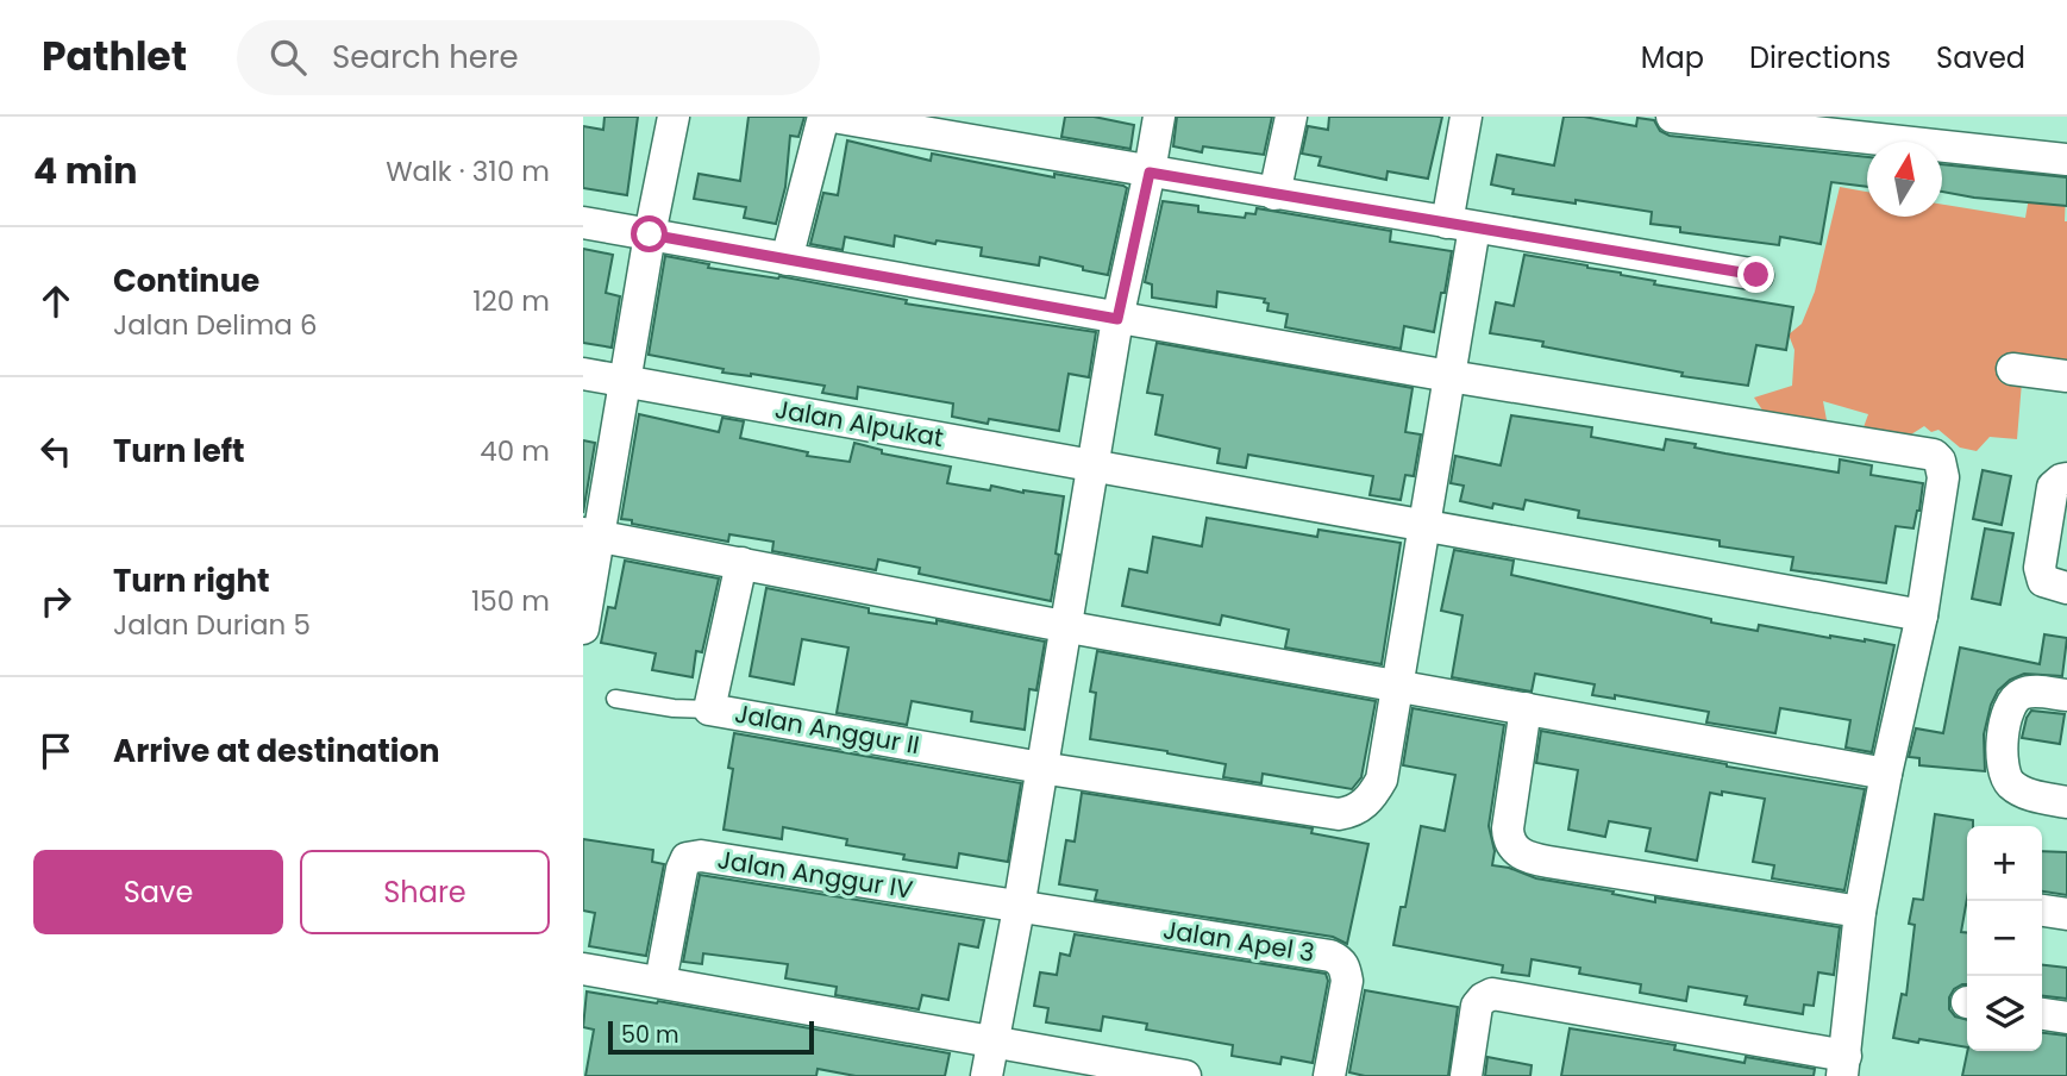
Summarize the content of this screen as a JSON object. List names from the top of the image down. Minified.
{"streets":{"street":["Jalan Alpukat","Jalan Anggur II","Jalan Anggur IV","Jalan Apel 3"]},"crossings":[["Jalan Anggur IV","Jalan Apel 3"]],"scale_bar":"50 m","north":"top","page":{"header":"Pathlet","search":"Search here","nav":["Map","Directions","Saved"],"heading":["4 min","Walk · 310 m"],"list":[["Continue","Jalan Delima 6","120 m"],["Turn left","40 m"],["Turn right","Jalan Durian 5","150 m"],"Arrive at destination"],"buttons":["Save","Share"],"map_buttons":["+","−"],"scale":"50 m"}}
